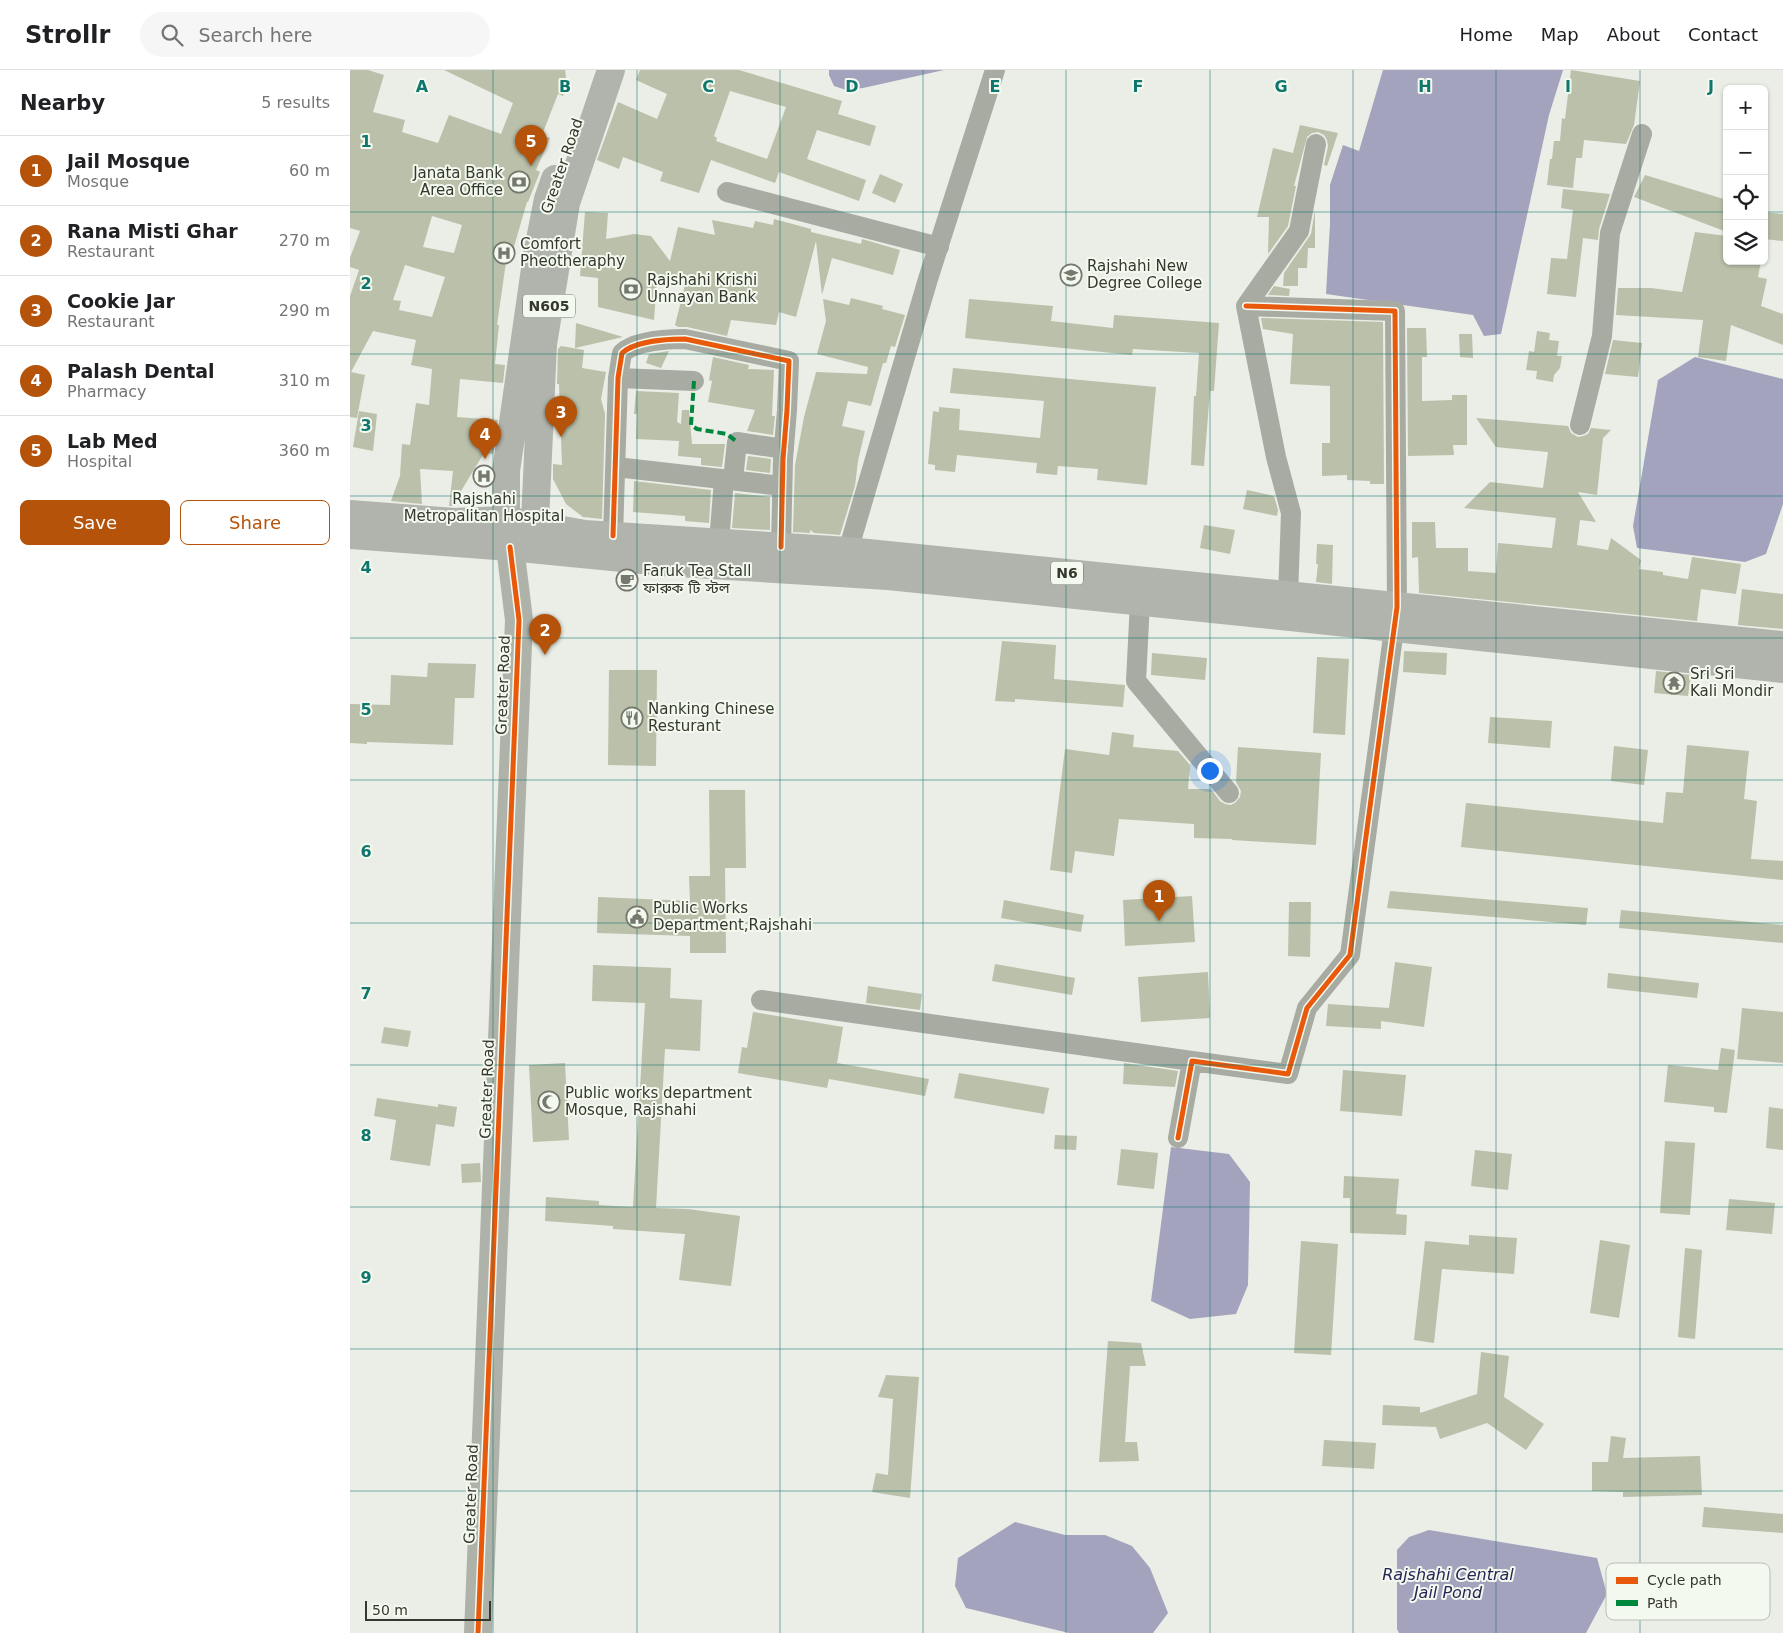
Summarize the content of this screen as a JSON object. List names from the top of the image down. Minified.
{"streets":{"highway":["Greater Road","N605","N6"]},"crossings":[["Greater Road","N6"]],"water":["Rajshahi Central Jail Pond"],"places":{"bank":["Janata Bank Area Office","Rajshahi Krishi Unnayan Bank"],"hospital":["Comfort Pheotheraphy","Rajshahi Metropalitan Hospital"],"school or university":["Rajshahi New Degree College"],"cafe":["Faruk Tea Stall ফারুক টি স্টল"],"temple":["Sri Sri Kali Mondir"],"restaurant":["Nanking Chinese Resturant"],"public building":["Public Works Department,Rajshahi"],"mosque":["Public works department Mosque, Rajshahi"]},"legend":["Cycle path","Path"],"scale_bar":"50 m","page":{"header":"Strollr","search":"Search here","nav":["Home","Map","About","Contact"],"heading":["Nearby","5 results"],"map_buttons":["+","−"],"pins":["5","3","4","2","1"],"list":[{"mark":"1","name":"Jail Mosque","note":"Mosque","value":"60 m"},{"mark":"2","name":"Rana Misti Ghar","note":"Restaurant","value":"270 m"},{"mark":"3","name":"Cookie Jar","note":"Restaurant","value":"290 m"},{"mark":"4","name":"Palash Dental","note":"Pharmacy","value":"310 m"},{"mark":"5","name":"Lab Med","note":"Hospital","value":"360 m"}],"buttons":["Save","Share"],"scale":"50 m"},"grid":{"columns":["A","B","C","D","E","F","G","H","I","J"],"rows":["1","2","3","4","5","6","7","8","9"]}}
